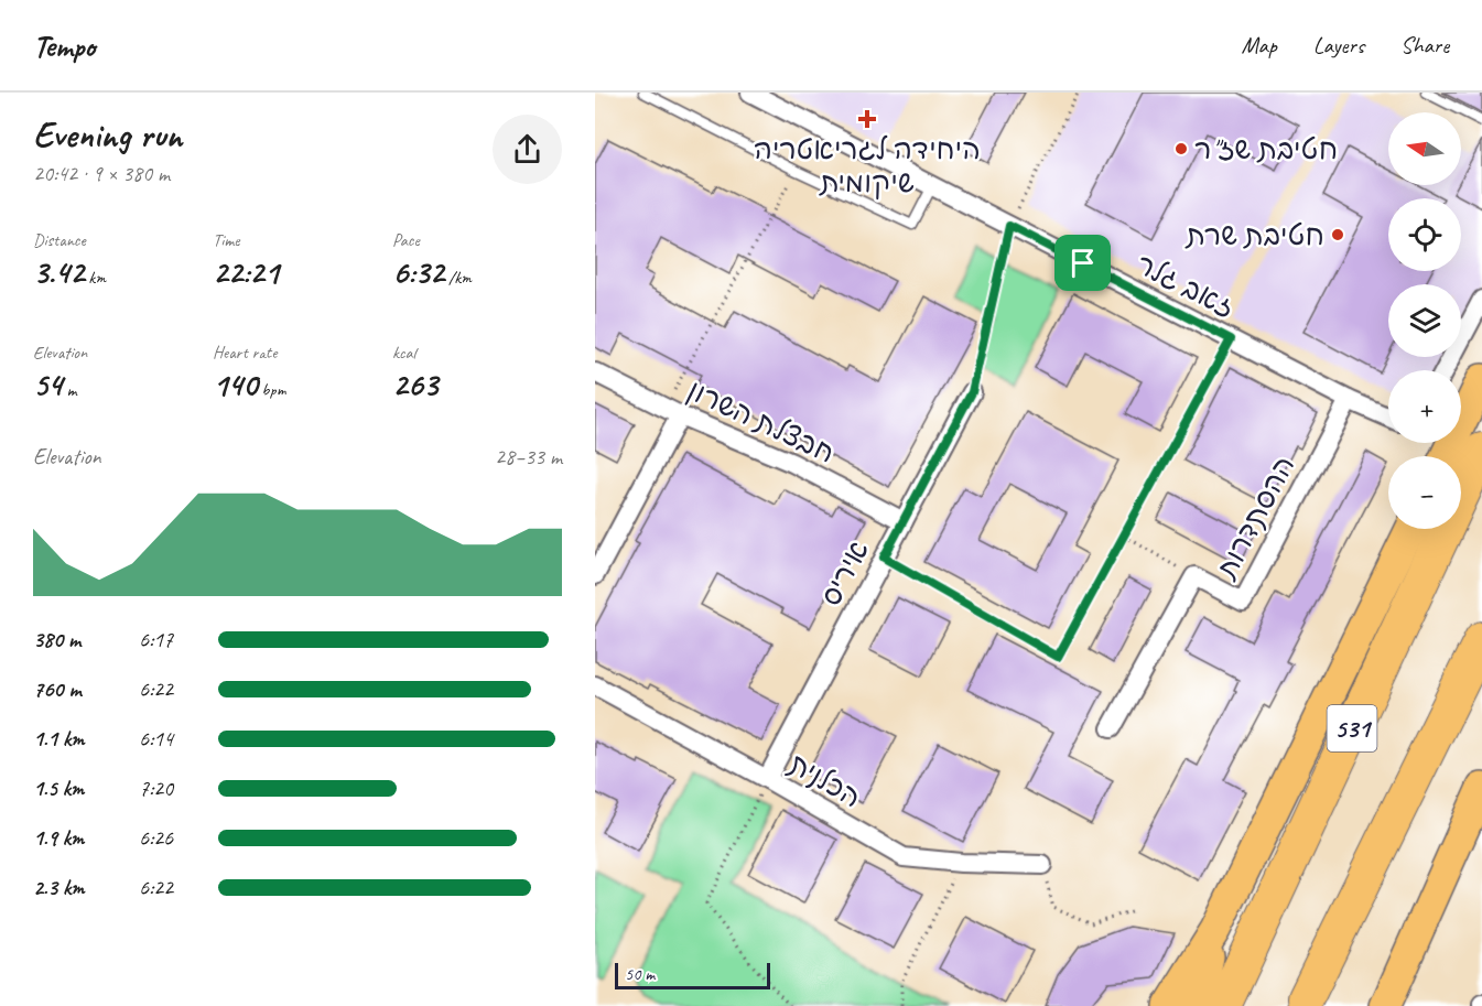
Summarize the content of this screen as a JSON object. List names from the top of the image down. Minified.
{"streets":{"highway":["531"],"street":["זאב גלר","חבצלת השרון","ההסתדרות","איריס","הכלנית"]},"crossings":[["זאב גלר","ההסתדרות"],["חבצלת השרון","איריס"],["איריס","הכלנית"]],"places":{"health":["היחידה לגריאטריה שיקומית"],"other":["חטיבת שז\"ר","חטיבת שרת"]},"scale_bar":"50 m","north":"left","page":{"header":"Tempo","nav":["Map","Layers","Share"],"heading":["Evening run","20:42 · 9 × 380 m"],"map_buttons":["+","−"],"stats":[["Distance","3.42 km"],["Time","22:21"],["Pace","6:32 /km"],["Elevation","54 m"],["Heart rate","140 bpm"],["kcal","263"]],"chart":["Elevation","28–33 m"],"list":[{"name":"380 m","note":"6:17"},{"name":"760 m","note":"6:22"},{"name":"1.1 km","note":"6:14"},{"name":"1.5 km","note":"7:20"},{"name":"1.9 km","note":"6:26"},{"name":"2.3 km","note":"6:22"}],"scale":"50 m"}}
